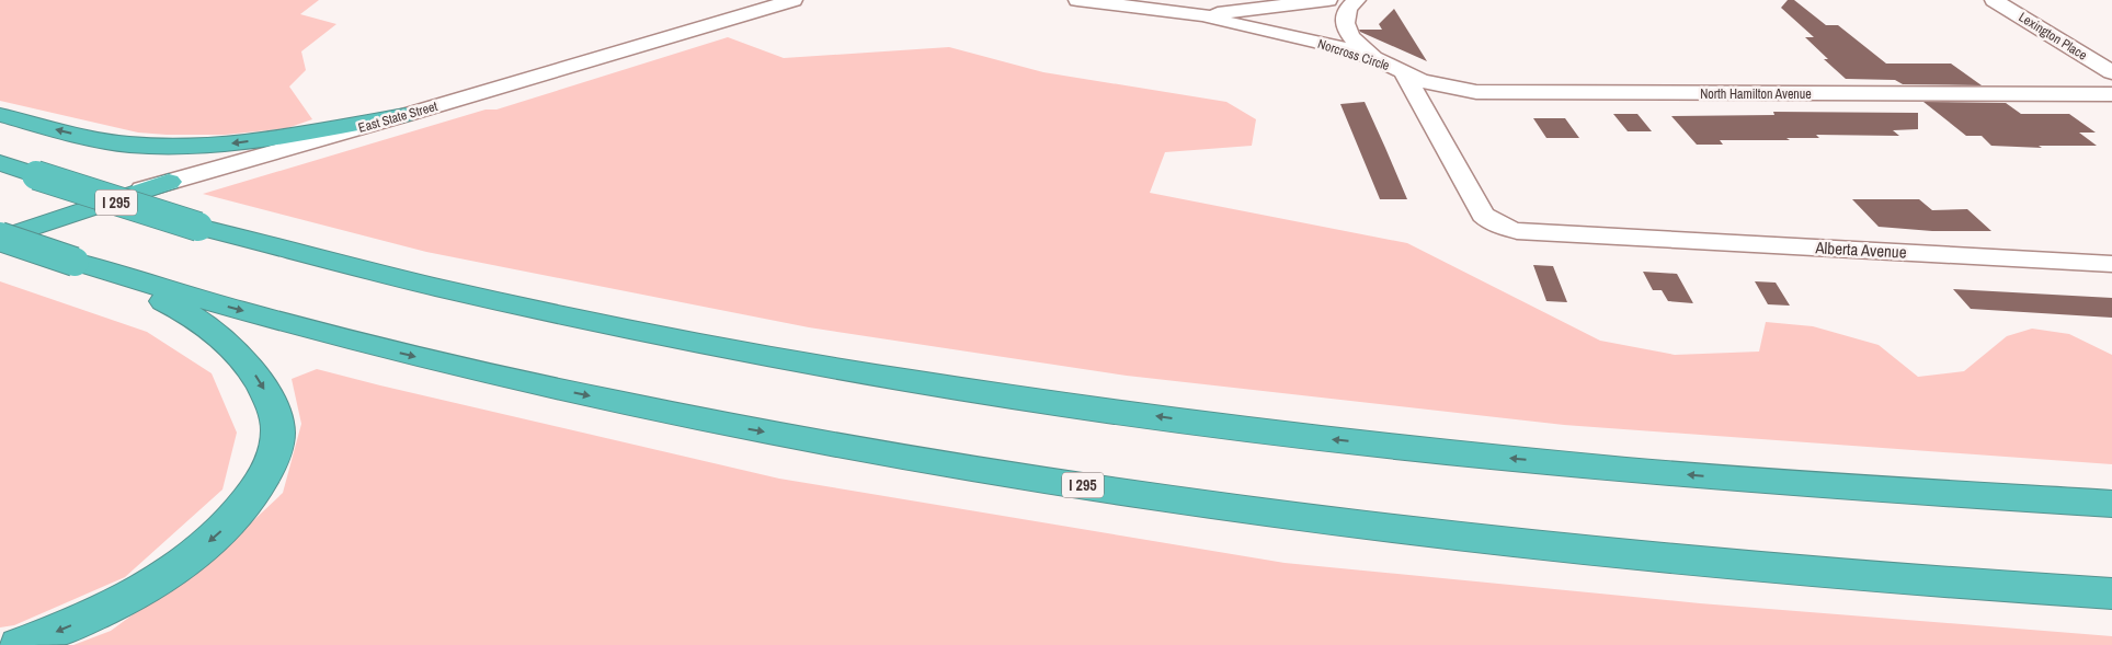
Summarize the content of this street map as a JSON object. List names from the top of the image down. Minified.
{"streets":{"highway":["I 295"],"street":["Lexington Place","Norcross Circle","North Hamilton Avenue","East State Street","Alberta Avenue"]},"crossings":[["Norcross Circle","North Hamilton Avenue"],["Norcross Circle","Alberta Avenue"]]}
